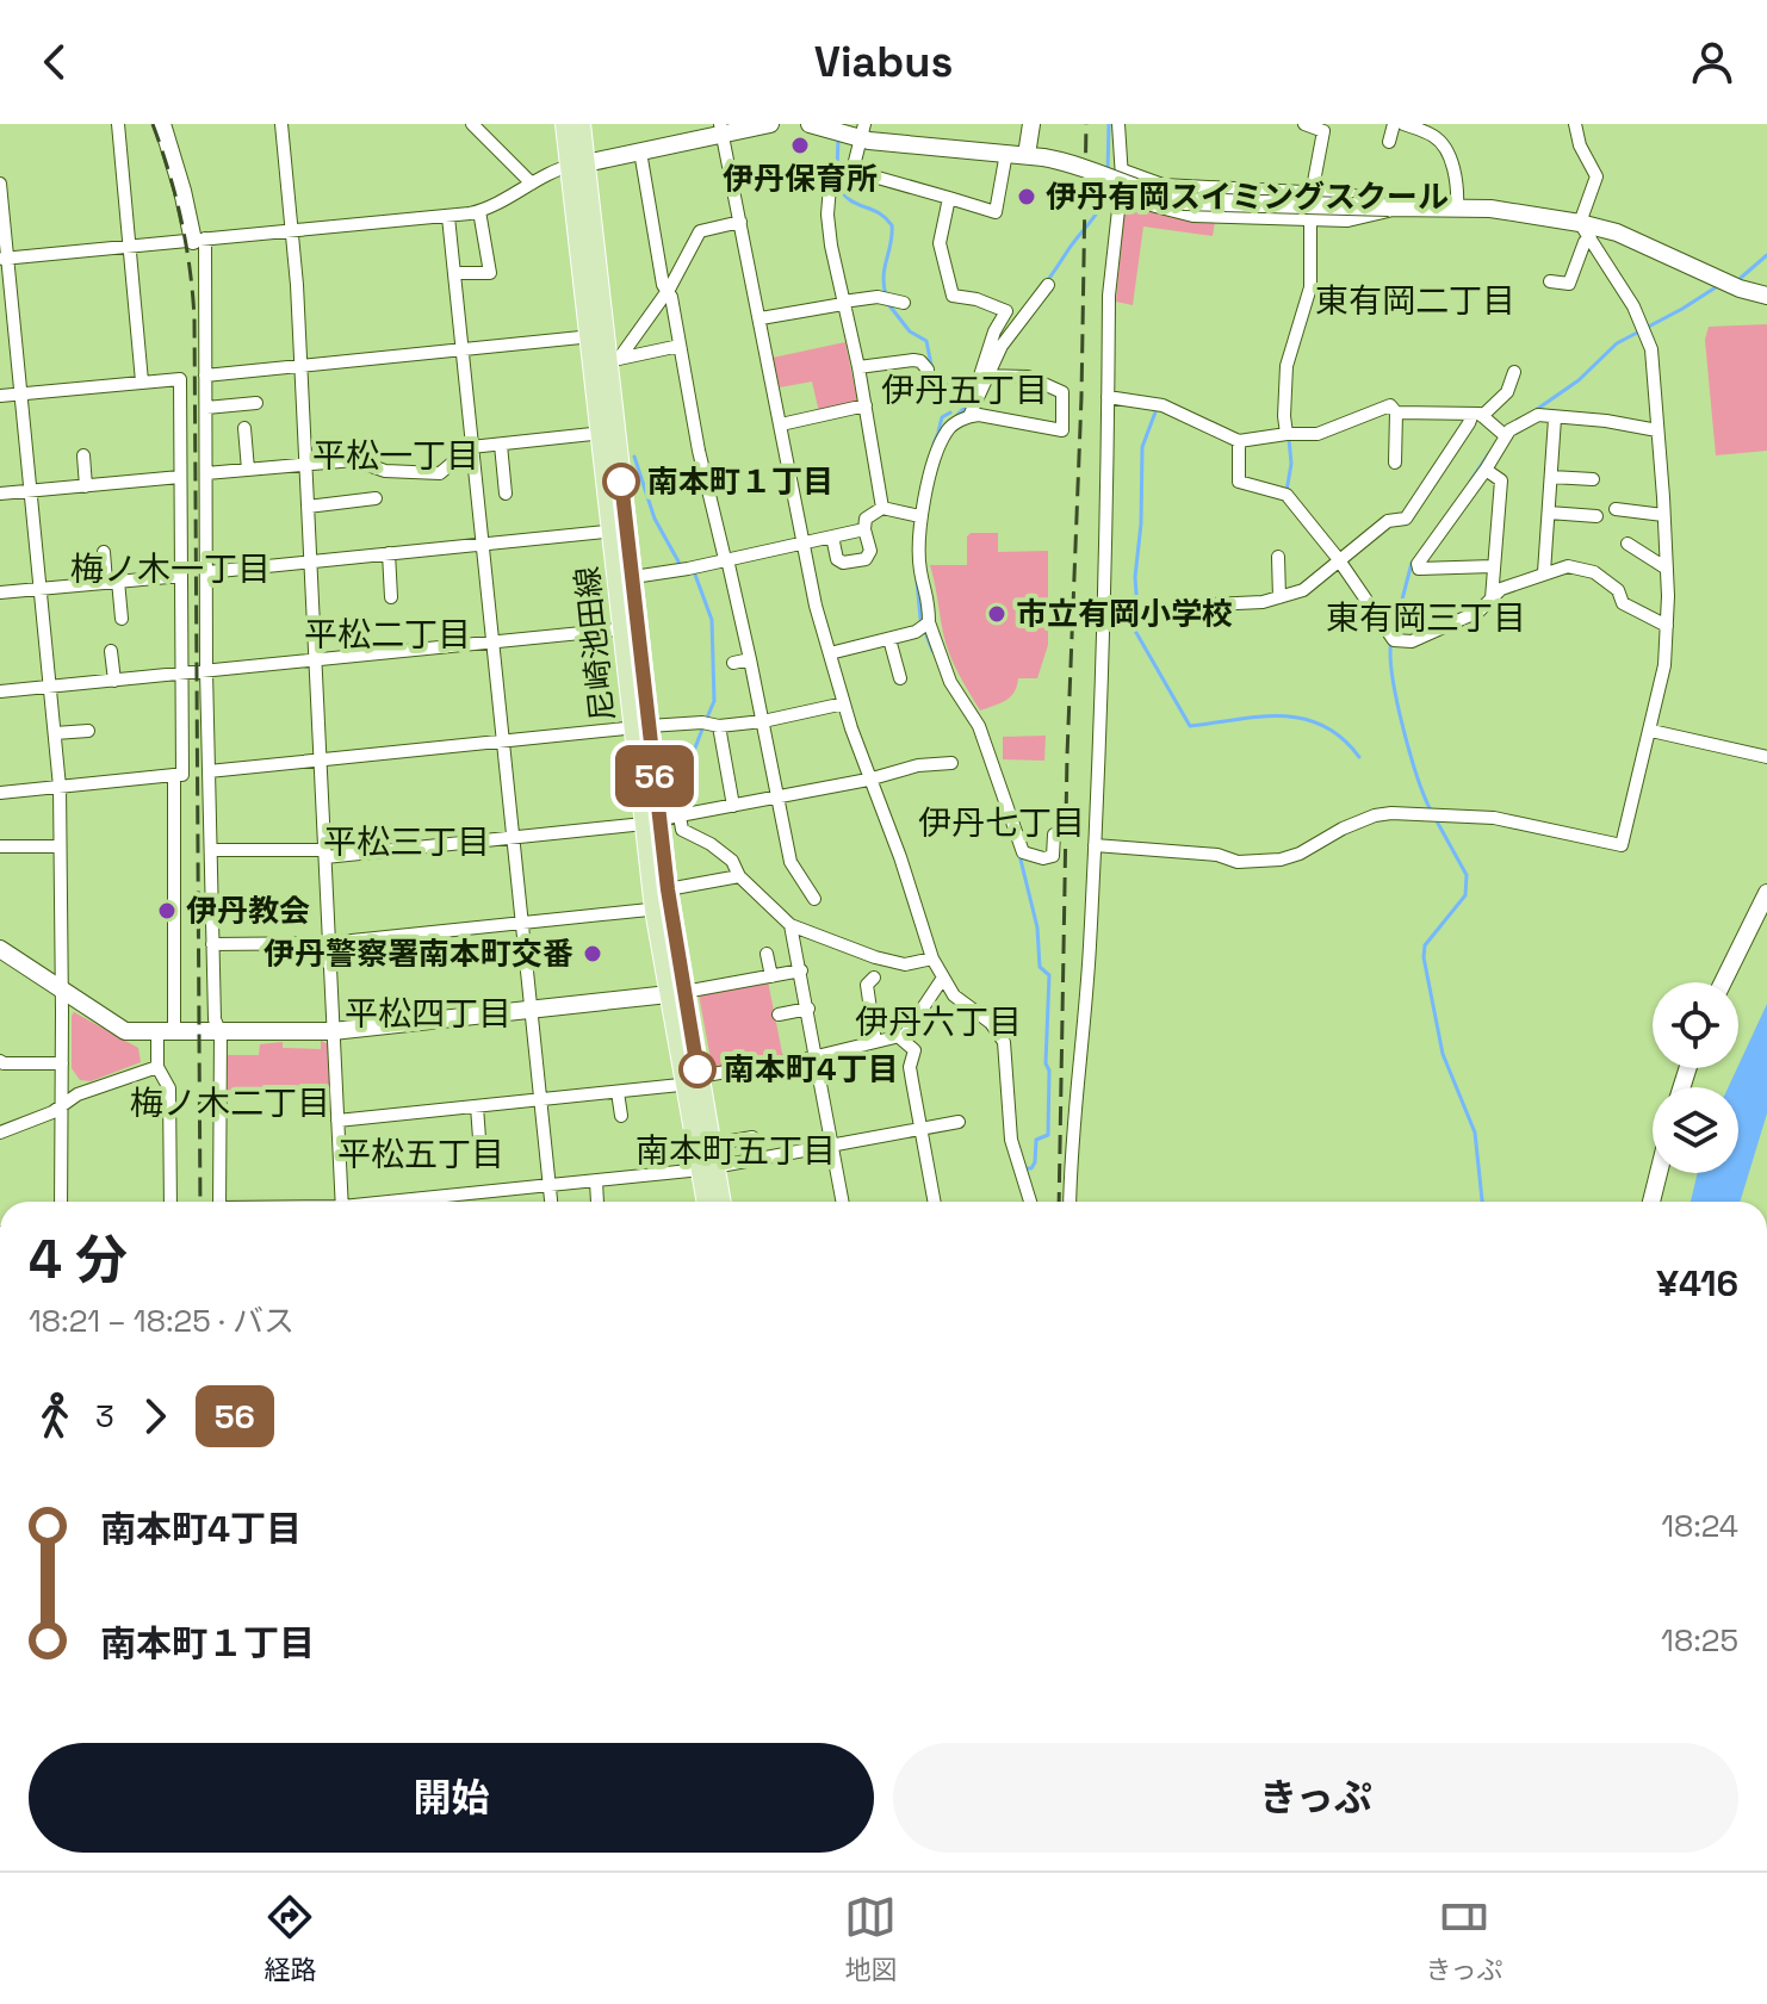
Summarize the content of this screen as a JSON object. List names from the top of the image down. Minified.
{"streets":{"main road":["尼崎池田線"]},"districts":["東有岡二丁目","伊丹五丁目","平松一丁目","梅ノ木一丁目","東有岡三丁目","平松二丁目","伊丹七丁目","平松三丁目","平松四丁目","伊丹六丁目","梅ノ木二丁目","南本町五丁目","平松五丁目"],"places":["伊丹保育所","伊丹有岡スイミングスクール","南本町１丁目","市立有岡小学校","伊丹教会","伊丹警察署南本町交番","南本町4丁目"],"lines":["bus line 56"],"page":{"header":"Viabus","on_map":"56","heading":["4 分","18:21 – 18:25 · バス","¥416"],"legs":["3","56"],"list":[{"name":"南本町4丁目","value":"18:24"},{"name":"南本町１丁目","value":"18:25"}],"buttons":["開始","きっぷ"],"tabs":["経路","地図","きっぷ"]}}
